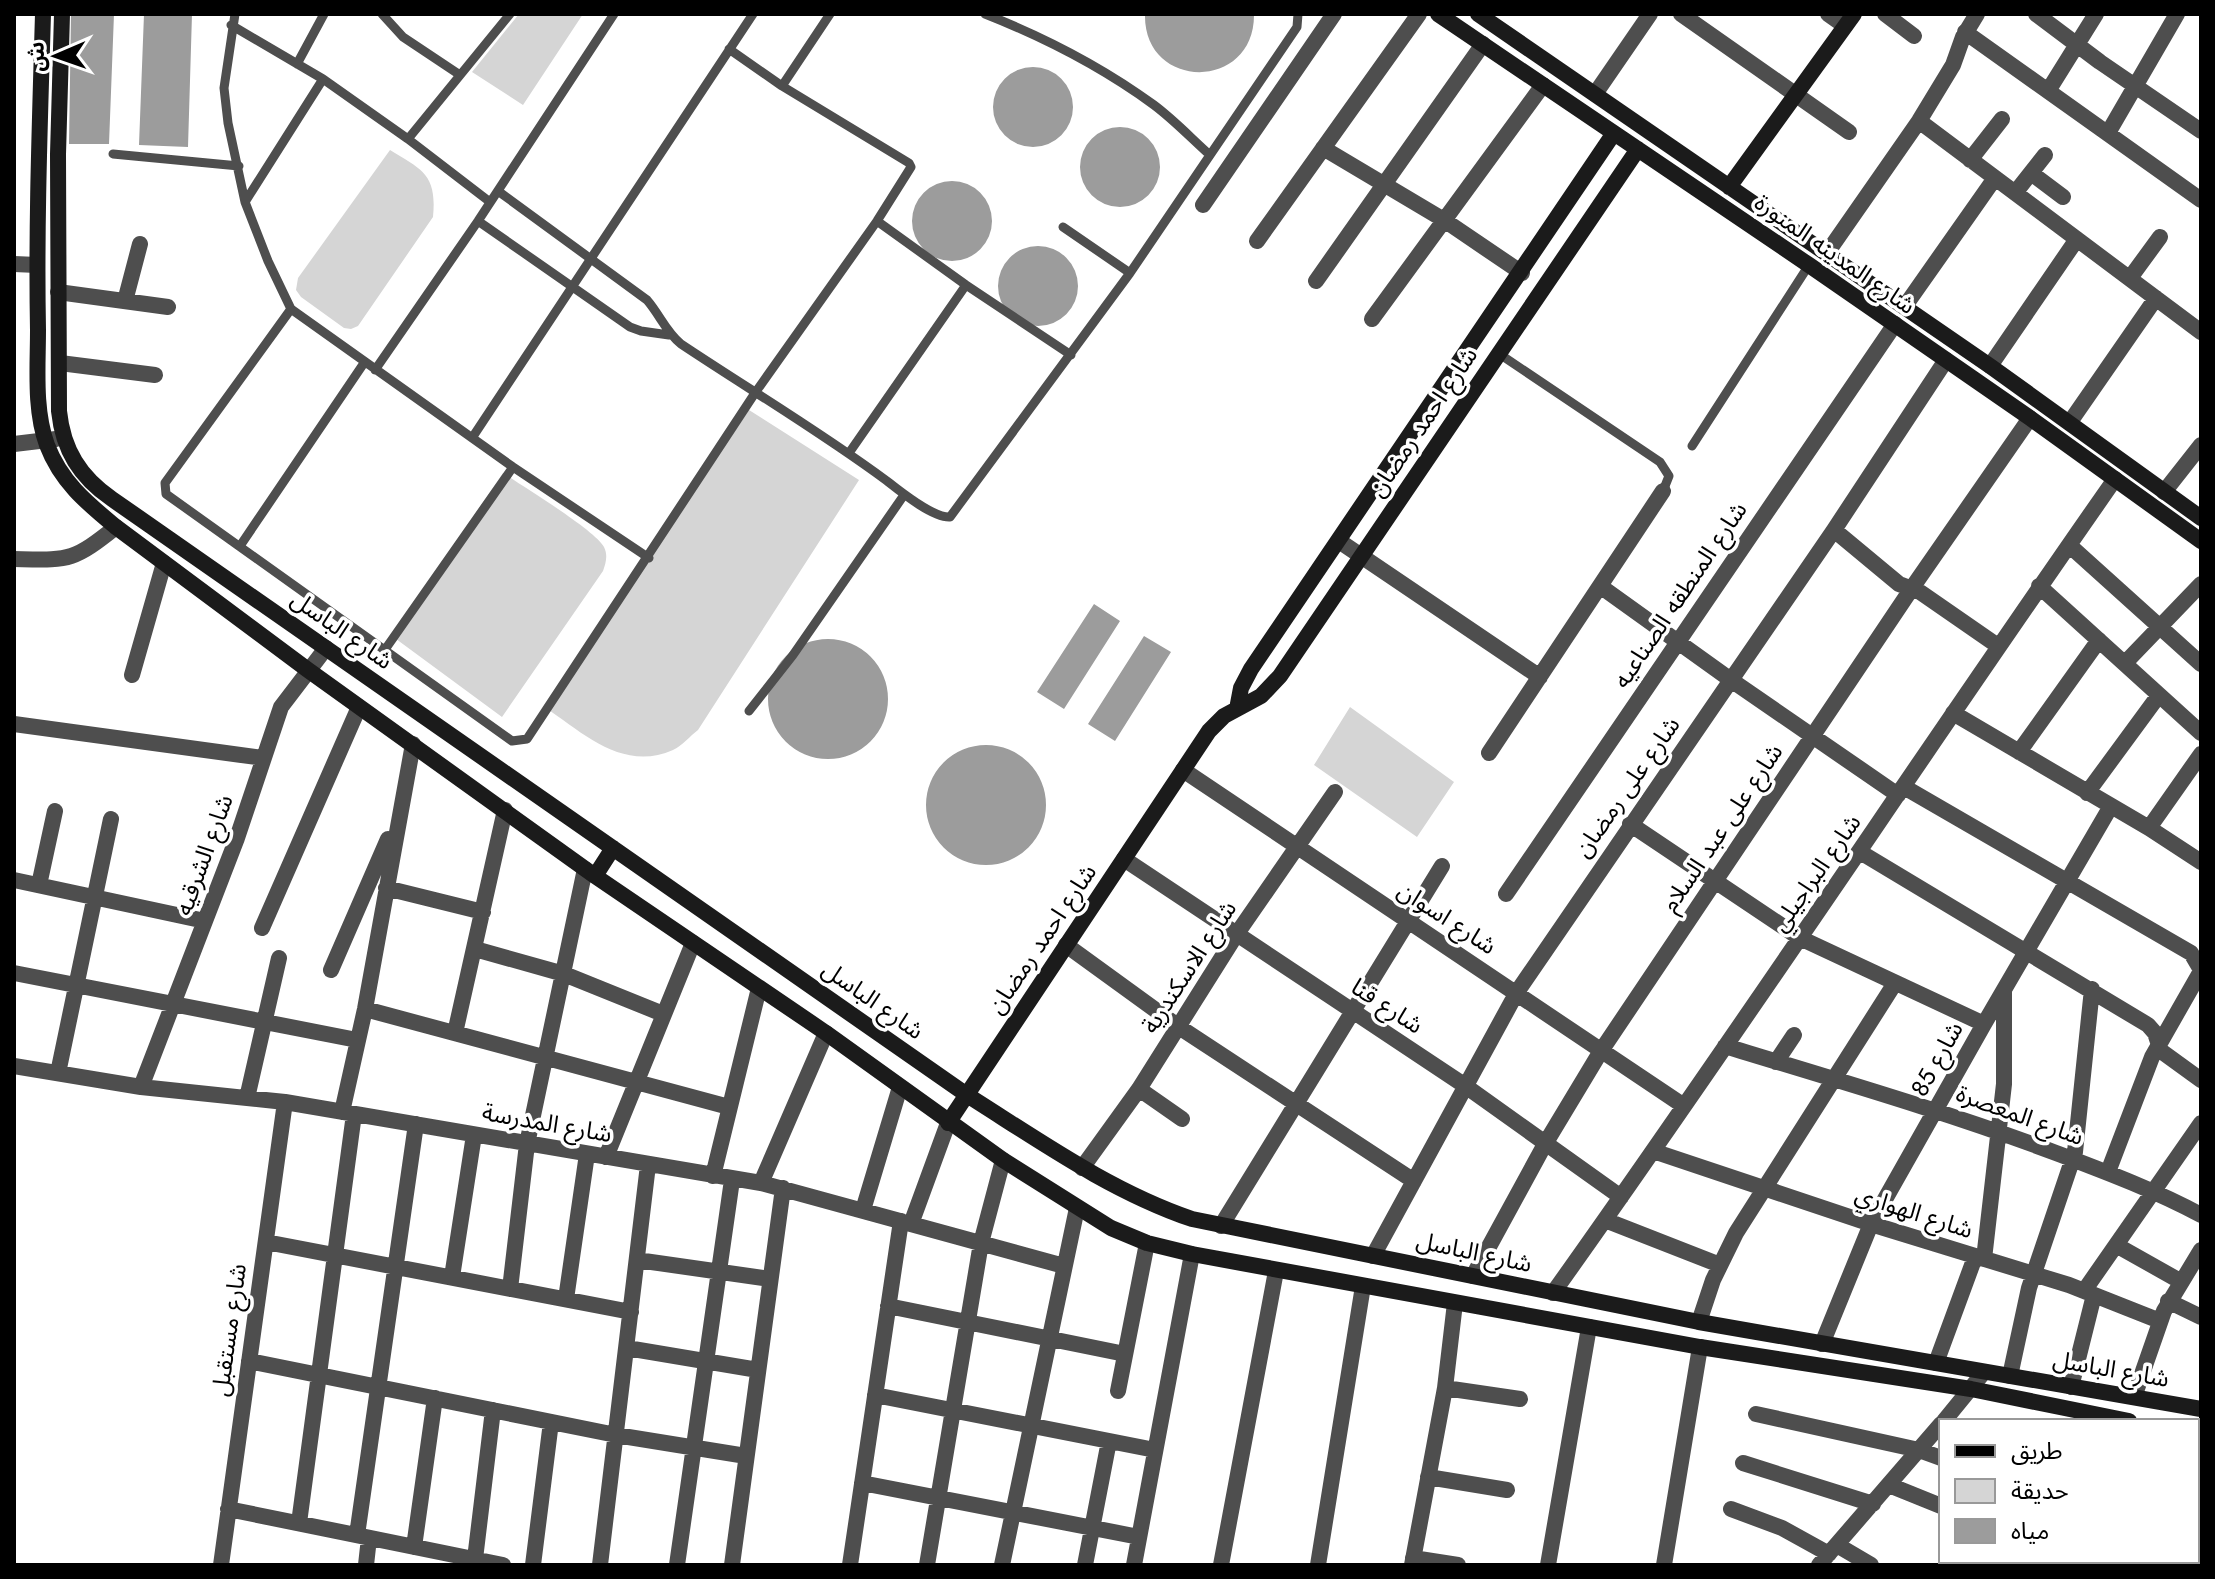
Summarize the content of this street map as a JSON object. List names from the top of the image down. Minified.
{"streets":{"main road":["شارع المدينه المنورة","شارع احمد رمضان","شارع الباسل"],"street":["شارع المنطقه الصناعيه","شارع على رمضان","شارع على عبد السلام","شارع الشرقيه","شارع البراجيلي","شارع اسوان","شارع الاسكندرية","شارع قنا","شارع 85","شارع المعصرة","شارع المدرسة","شارع الهواري","شارع مستقبل"]},"crossings":[["شارع المدينه المنورة","شارع احمد رمضان"],["شارع المدينه المنورة","شارع المنطقه الصناعيه"],["شارع المدينه المنورة","شارع على رمضان"],["شارع المدينه المنورة","شارع على عبد السلام"],["شارع المدينه المنورة","شارع البراجيلي"],["شارع احمد رمضان","شارع الباسل"],["شارع احمد رمضان","شارع اسوان"],["شارع احمد رمضان","شارع قنا"],["شارع الباسل","شارع على رمضان"],["شارع الباسل","شارع على عبد السلام"],["شارع الباسل","شارع الشرقيه"],["شارع الباسل","شارع البراجيلي"],["شارع الباسل","شارع الاسكندرية"],["شارع الباسل","شارع 85"],["شارع على رمضان","شارع اسوان"],["شارع على رمضان","شارع قنا"],["شارع على عبد السلام","شارع اسوان"],["شارع على عبد السلام","شارع قنا"],["شارع الشرقيه","شارع المدرسة"],["شارع البراجيلي","شارع اسوان"],["شارع البراجيلي","شارع قنا"],["شارع البراجيلي","شارع المعصرة"],["شارع البراجيلي","شارع الهواري"],["شارع اسوان","شارع الاسكندرية"],["شارع الاسكندرية","شارع قنا"],["شارع 85","شارع المعصرة"],["شارع 85","شارع الهواري"],["شارع المدرسة","شارع مستقبل"]],"legend":["طريق","حديقة","مياه"],"north":"left"}
